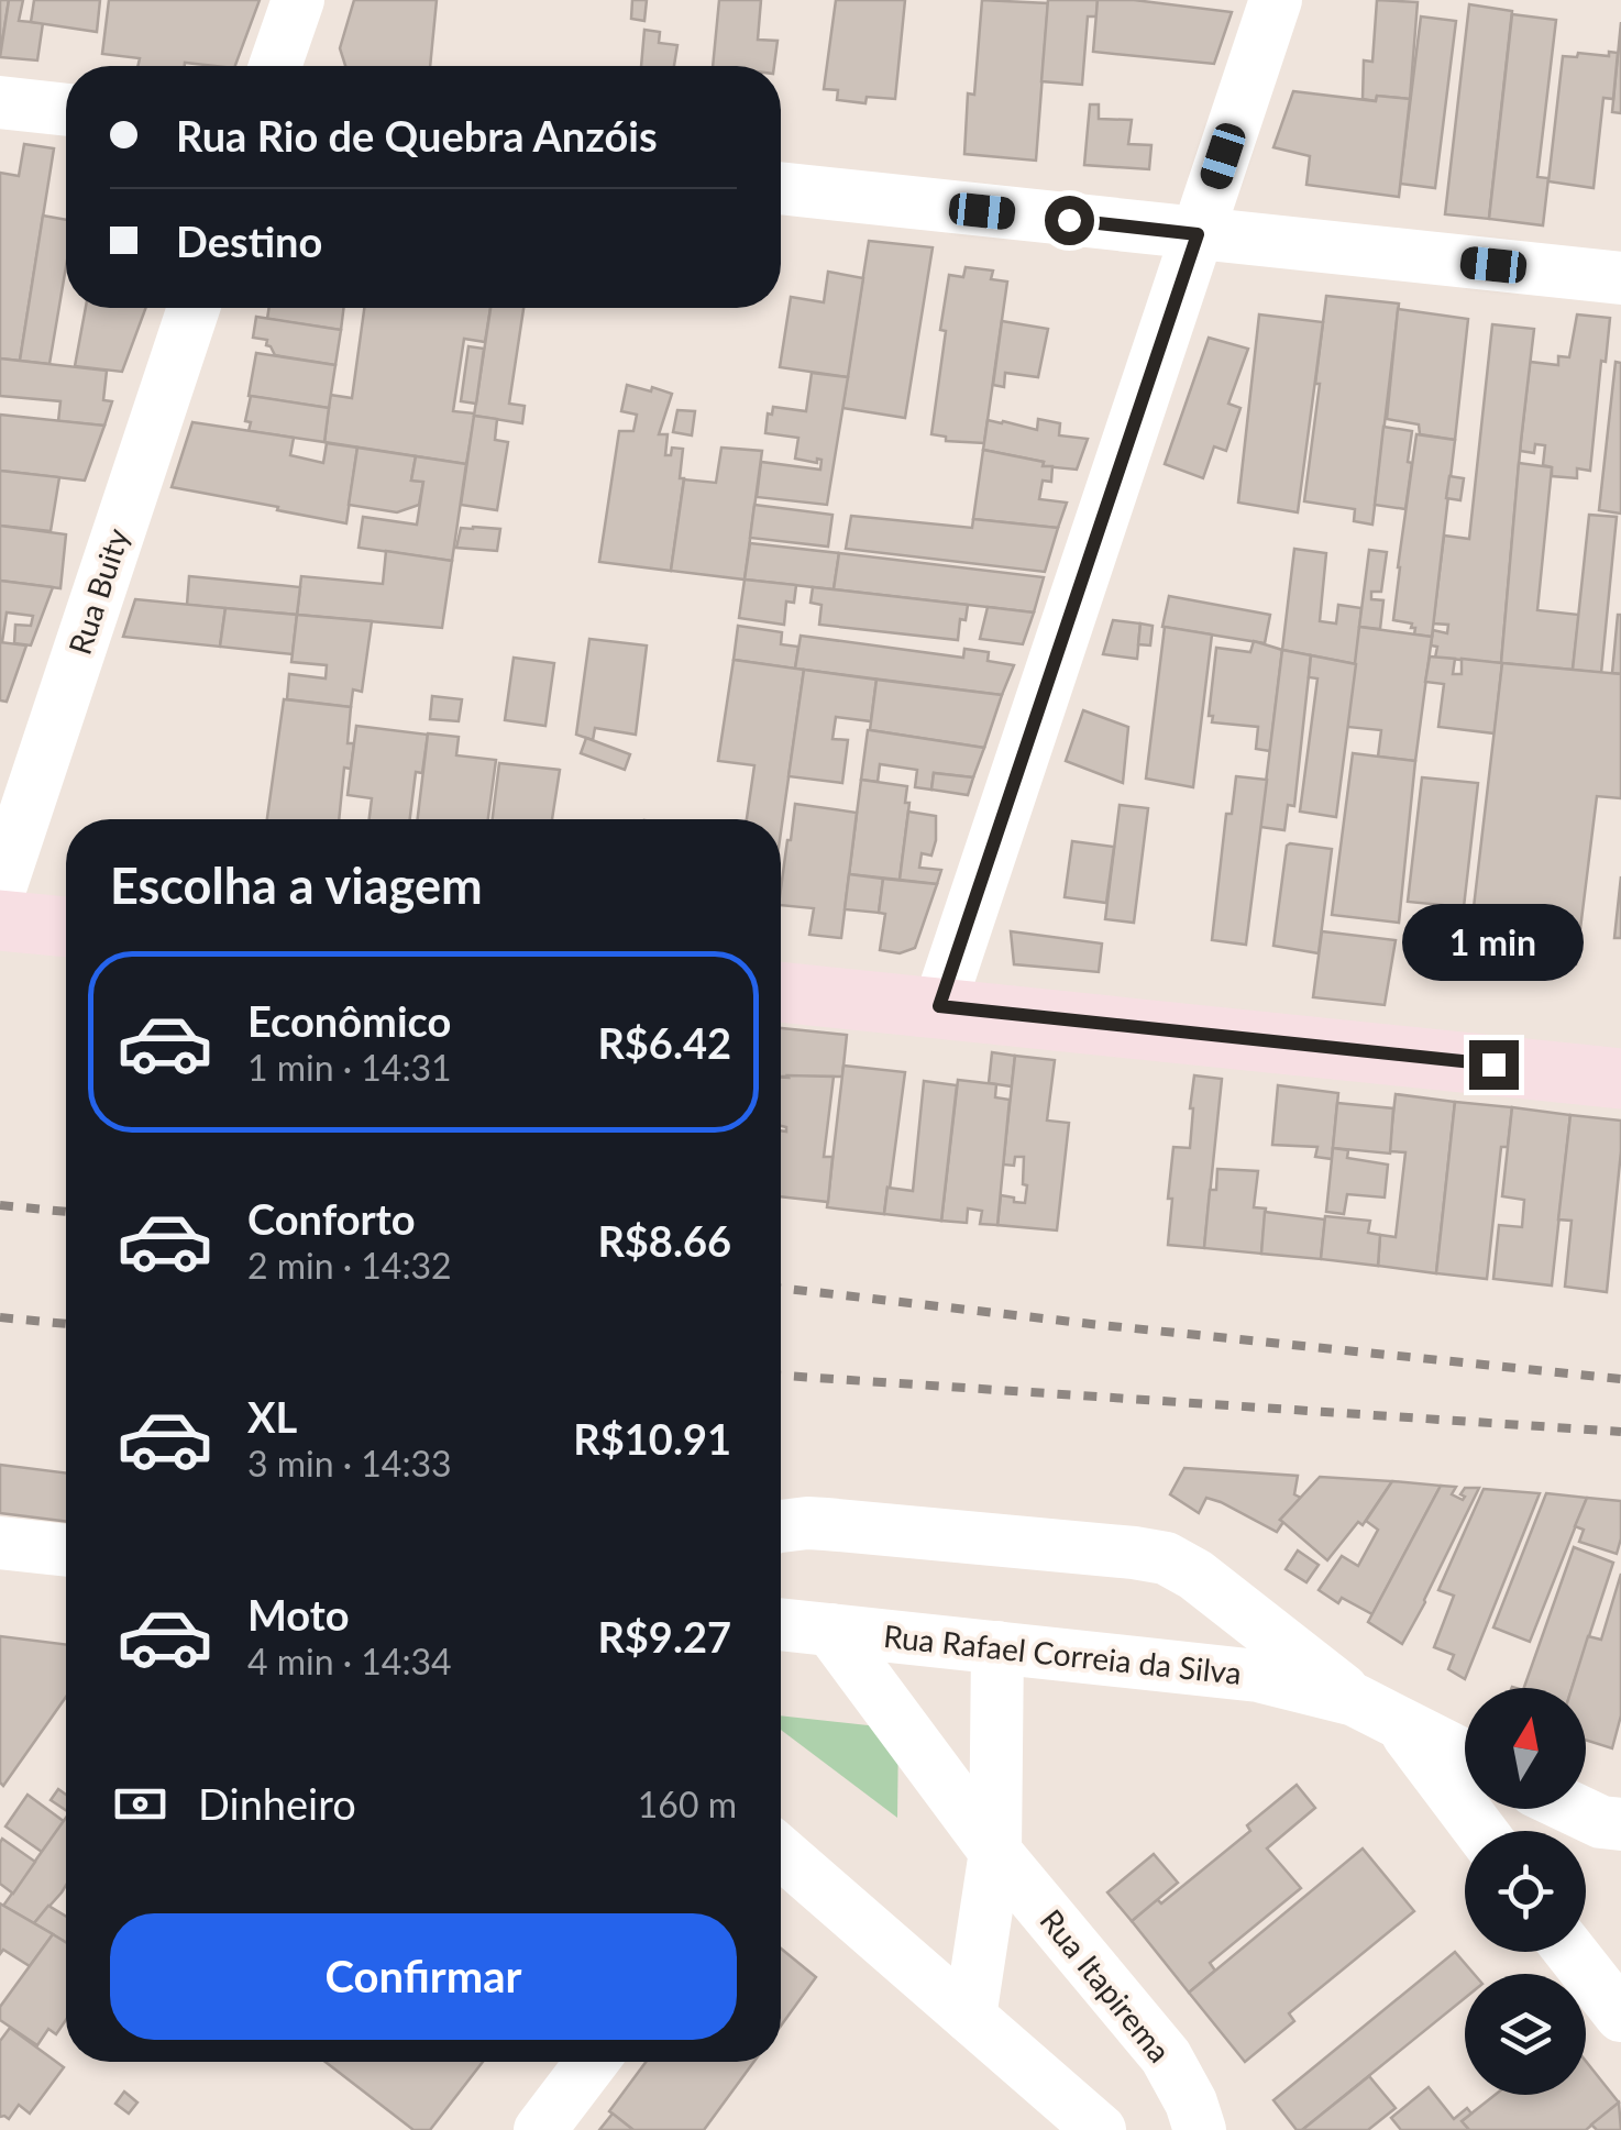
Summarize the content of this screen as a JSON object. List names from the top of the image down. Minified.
{"streets":{"street":["Rua Buity","Rua Rafael Correia da Silva","Rua Itapirema"]},"crossings":[["Rua Rafael Correia da Silva","Rua Itapirema"]],"north":"top","page":{"banner":["Rua Rio de Quebra Anzóis","Destino"],"heading":"Escolha a viagem","bubble":"1 min","list":[{"name":"Econômico","note":"1 min · 14:31","value":"R$6.42"},{"name":"Conforto","note":"2 min · 14:32","value":"R$8.66"},{"name":"XL","note":"3 min · 14:33","value":"R$10.91"},{"name":"Moto","note":"4 min · 14:34","value":"R$9.27"}],"pay":["Dinheiro","160 m"],"buttons":"Confirmar"}}
